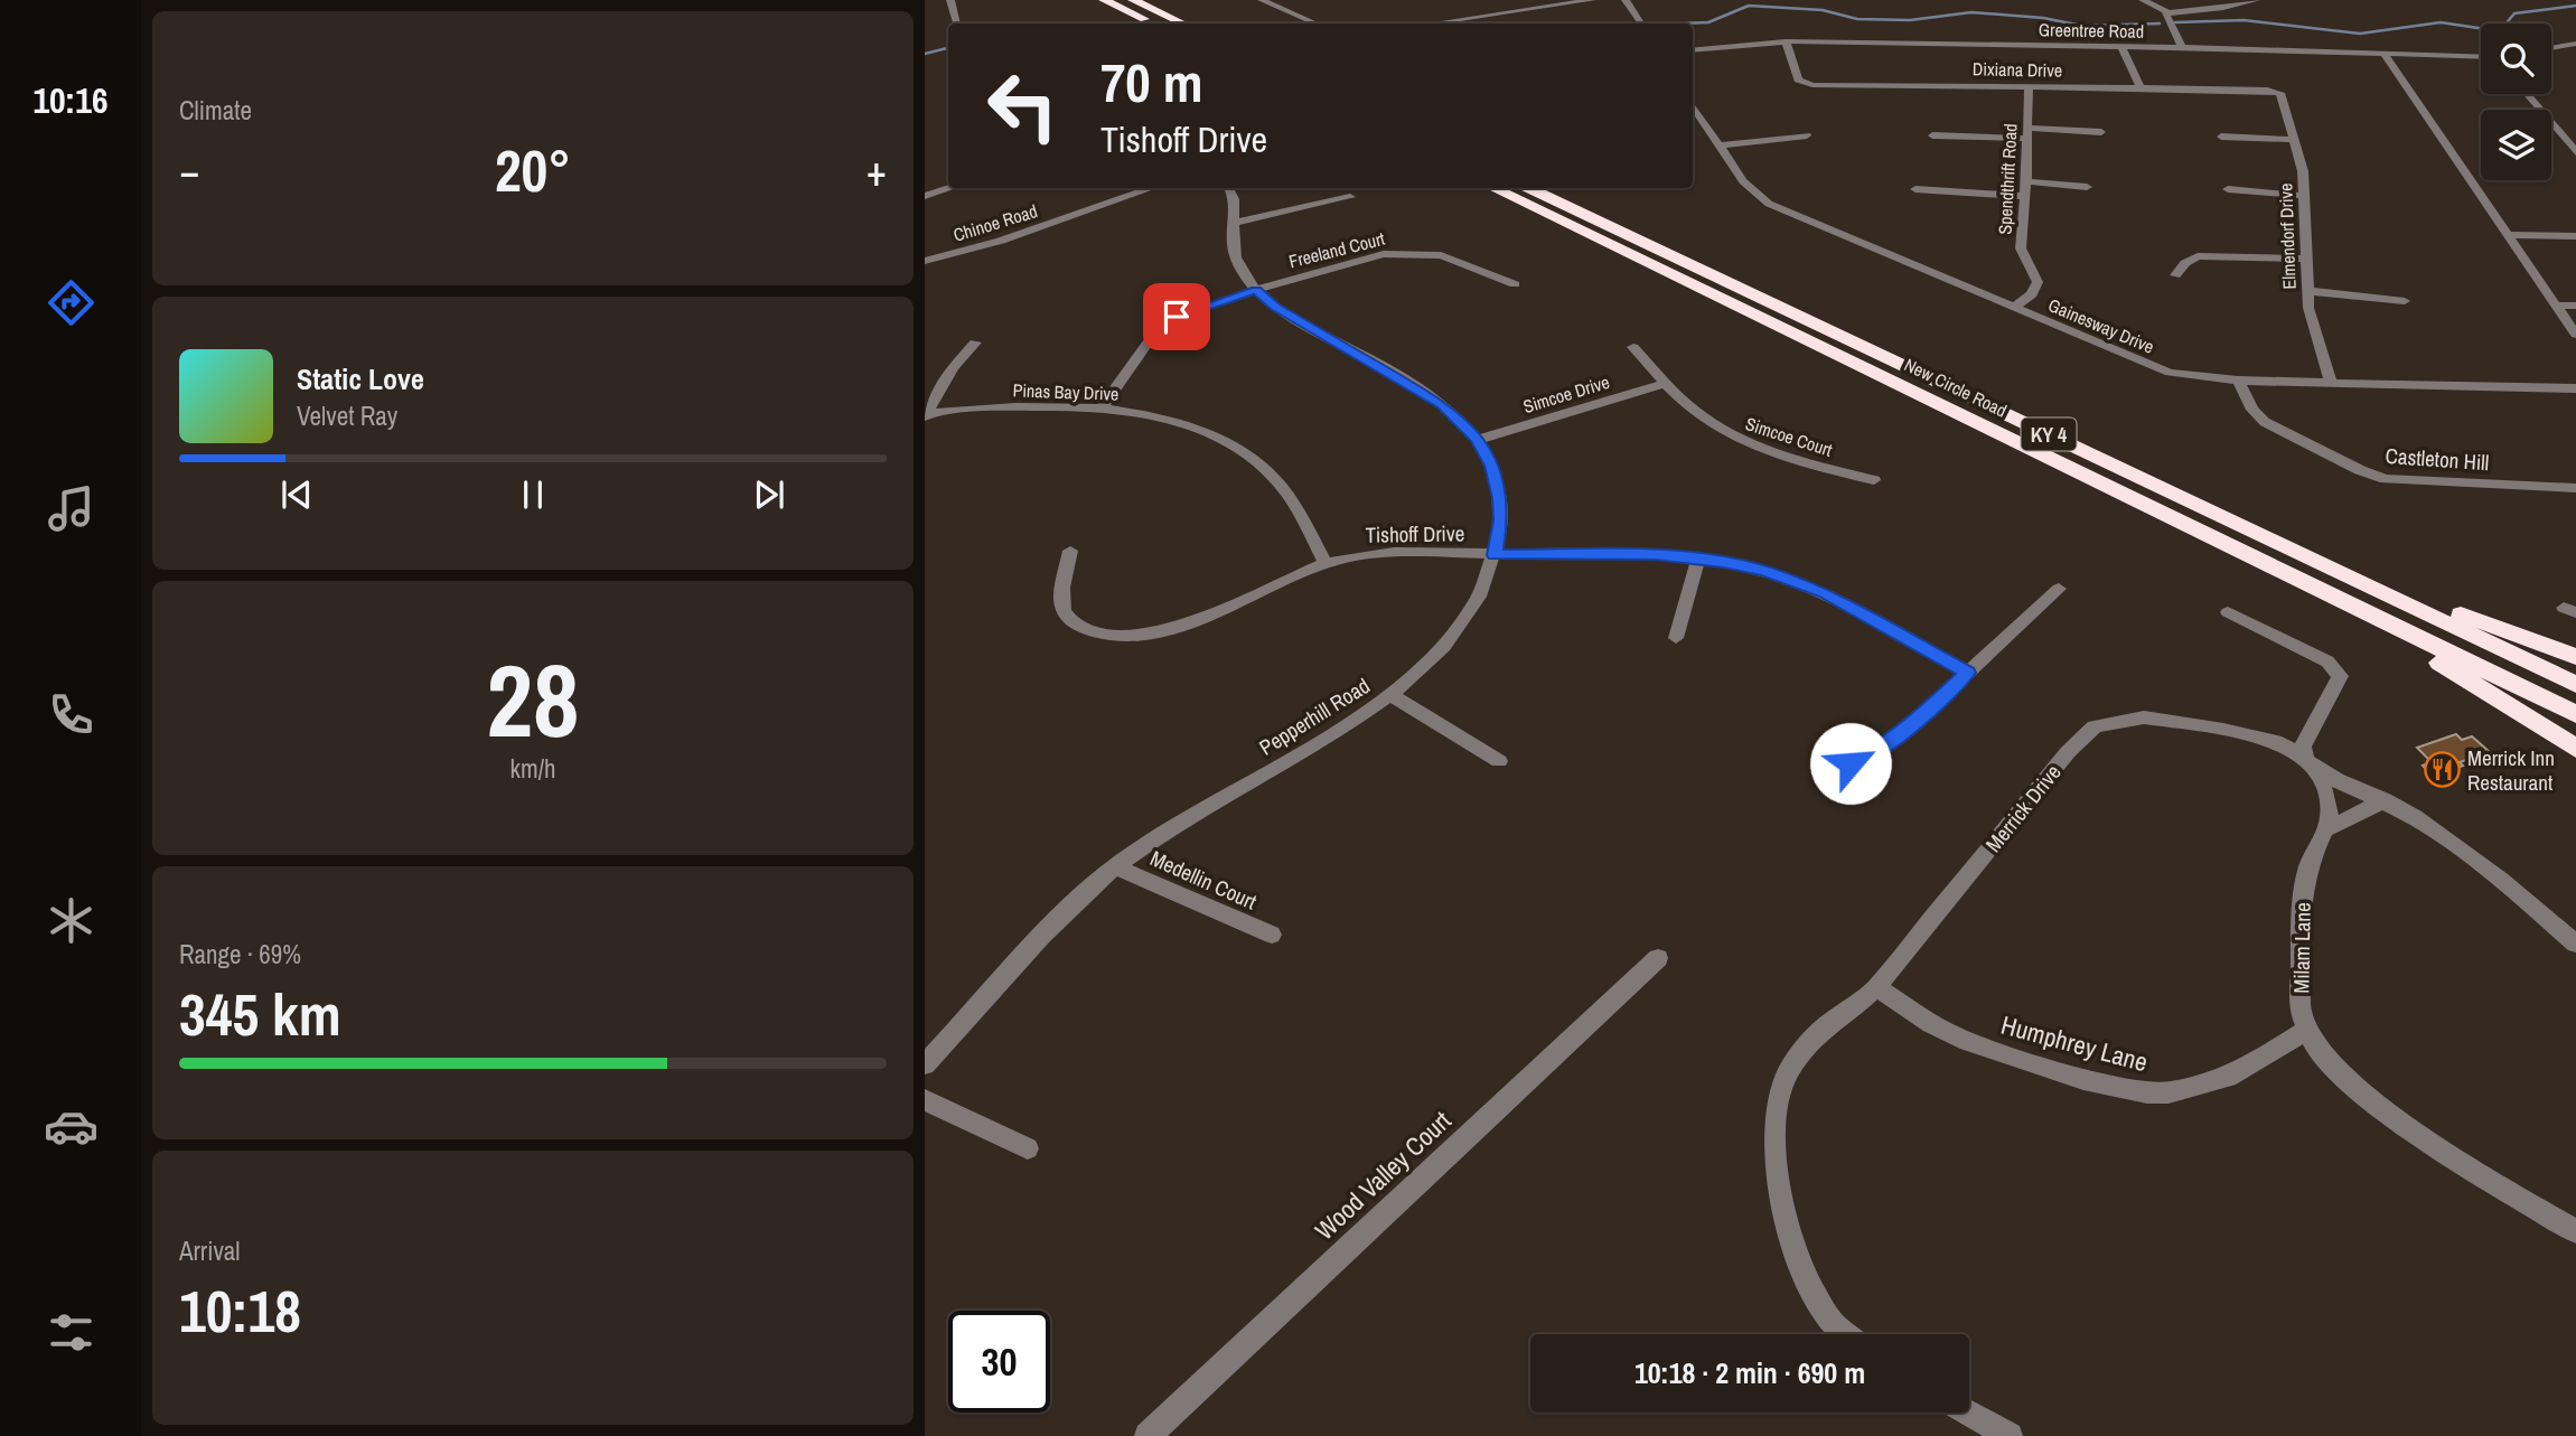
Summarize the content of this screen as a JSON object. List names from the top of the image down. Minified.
{"streets":{"highway":["New Circle Road","KY 4"],"street":["Greentree Road","Dixiana Drive","Spendthrift Road","Chinoe Road","Elmendorf Drive","Freeland Court","Gainesway Drive","Pinas Bay Drive","Simcoe Drive","Simcoe Court","Castleton Hill","Tishoff Drive","Pepperhill Road","Merrick Drive","Medellin Court","Milam Lane","Humphrey Lane","Wood Valley Court"]},"crossings":[["Greentree Road","Dixiana Drive"],["Dixiana Drive","Spendthrift Road"],["Dixiana Drive","Elmendorf Drive"],["Spendthrift Road","Gainesway Drive"],["Elmendorf Drive","Gainesway Drive"],["Freeland Court","Pinas Bay Drive"],["Freeland Court","Pepperhill Road"],["Gainesway Drive","Castleton Hill"],["Pinas Bay Drive","Tishoff Drive"],["Simcoe Drive","Simcoe Court"],["Simcoe Drive","Pepperhill Road"],["Tishoff Drive","Pepperhill Road"],["Pepperhill Road","Medellin Court"],["Merrick Drive","Milam Lane"],["Merrick Drive","Humphrey Lane"],["Milam Lane","Humphrey Lane"]],"places":{"restaurant":["Merrick Inn Restaurant"]},"page":{"tabs":"10:16","tile":["Climate",["28","km/h"],["Range · 69%","345 km"],["Arrival","10:18"]],"turn":["70 m","Tishoff Drive"],"heat":["−","20°","+"],"song":["Static Love","Velvet Ray"],"limit":"30","trip":"10:18 · 2 min · 690 m"}}
